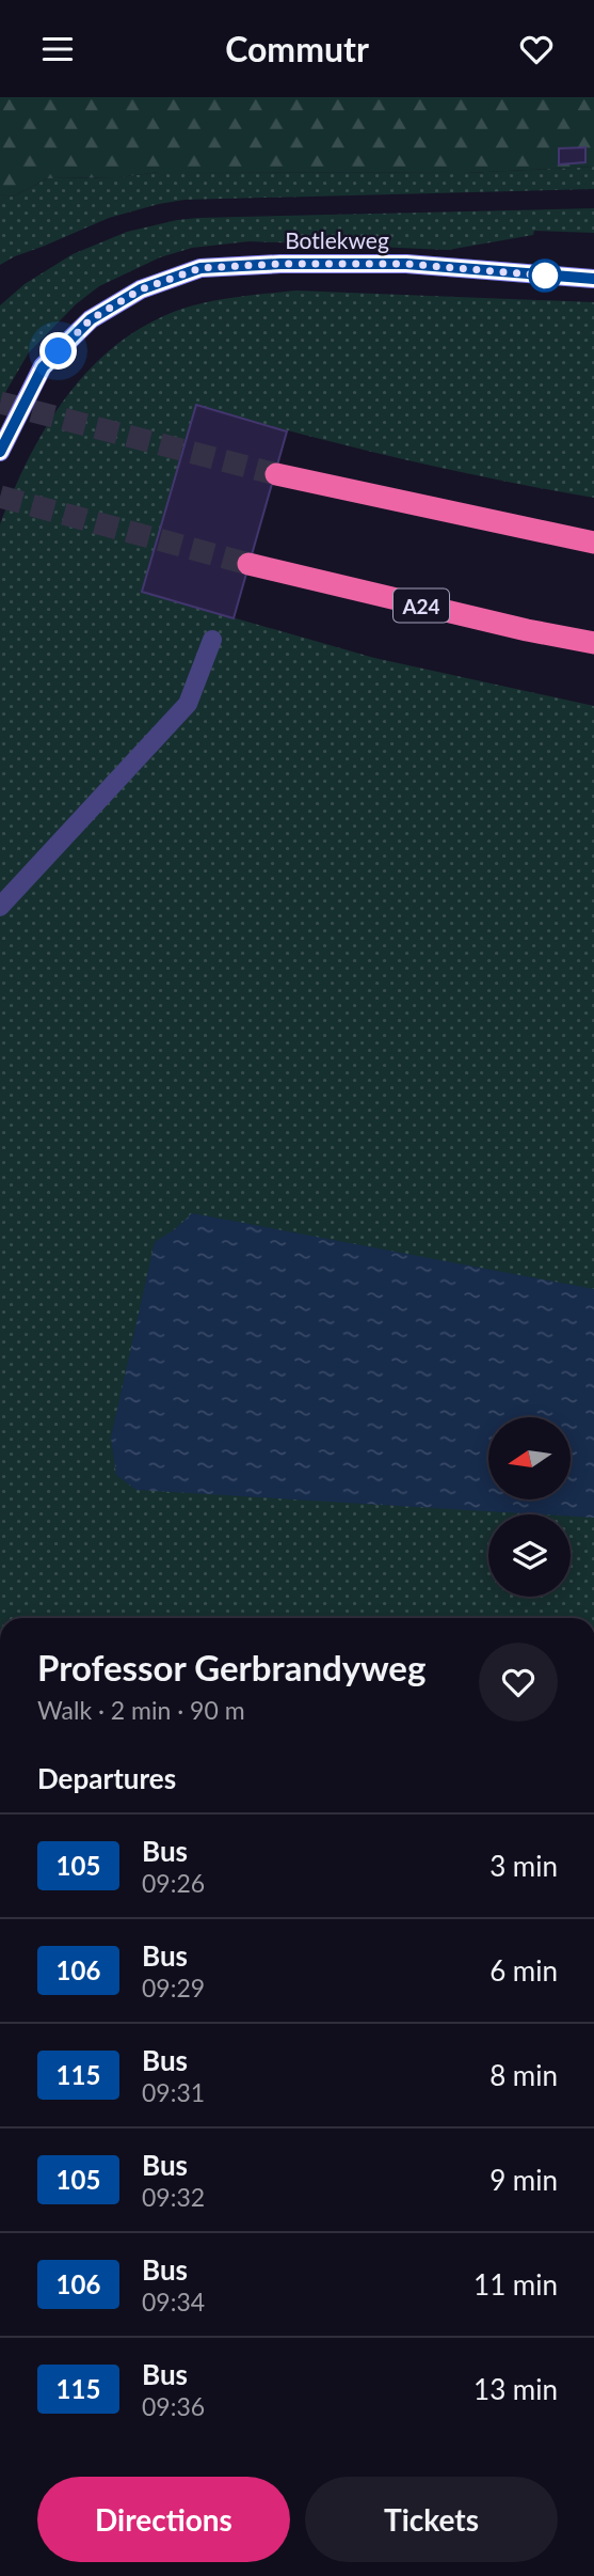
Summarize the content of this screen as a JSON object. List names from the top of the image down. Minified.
{"streets":{"highway":["A24"],"main road":["Botlekweg"]},"lines":["bus line 105"],"north":"left","page":{"header":"Commutr","heading":[["Professor Gerbrandyweg","Walk · 2 min · 90 m"],"Departures"],"list":[{"mark":"105","name":"Bus","note":"09:26","value":"3 min"},{"mark":"106","name":"Bus","note":"09:29","value":"6 min"},{"mark":"115","name":"Bus","note":"09:31","value":"8 min"},{"mark":"105","name":"Bus","note":"09:32","value":"9 min"},{"mark":"106","name":"Bus","note":"09:34","value":"11 min"},{"mark":"115","name":"Bus","note":"09:36","value":"13 min"}],"buttons":["Directions","Tickets"]}}
